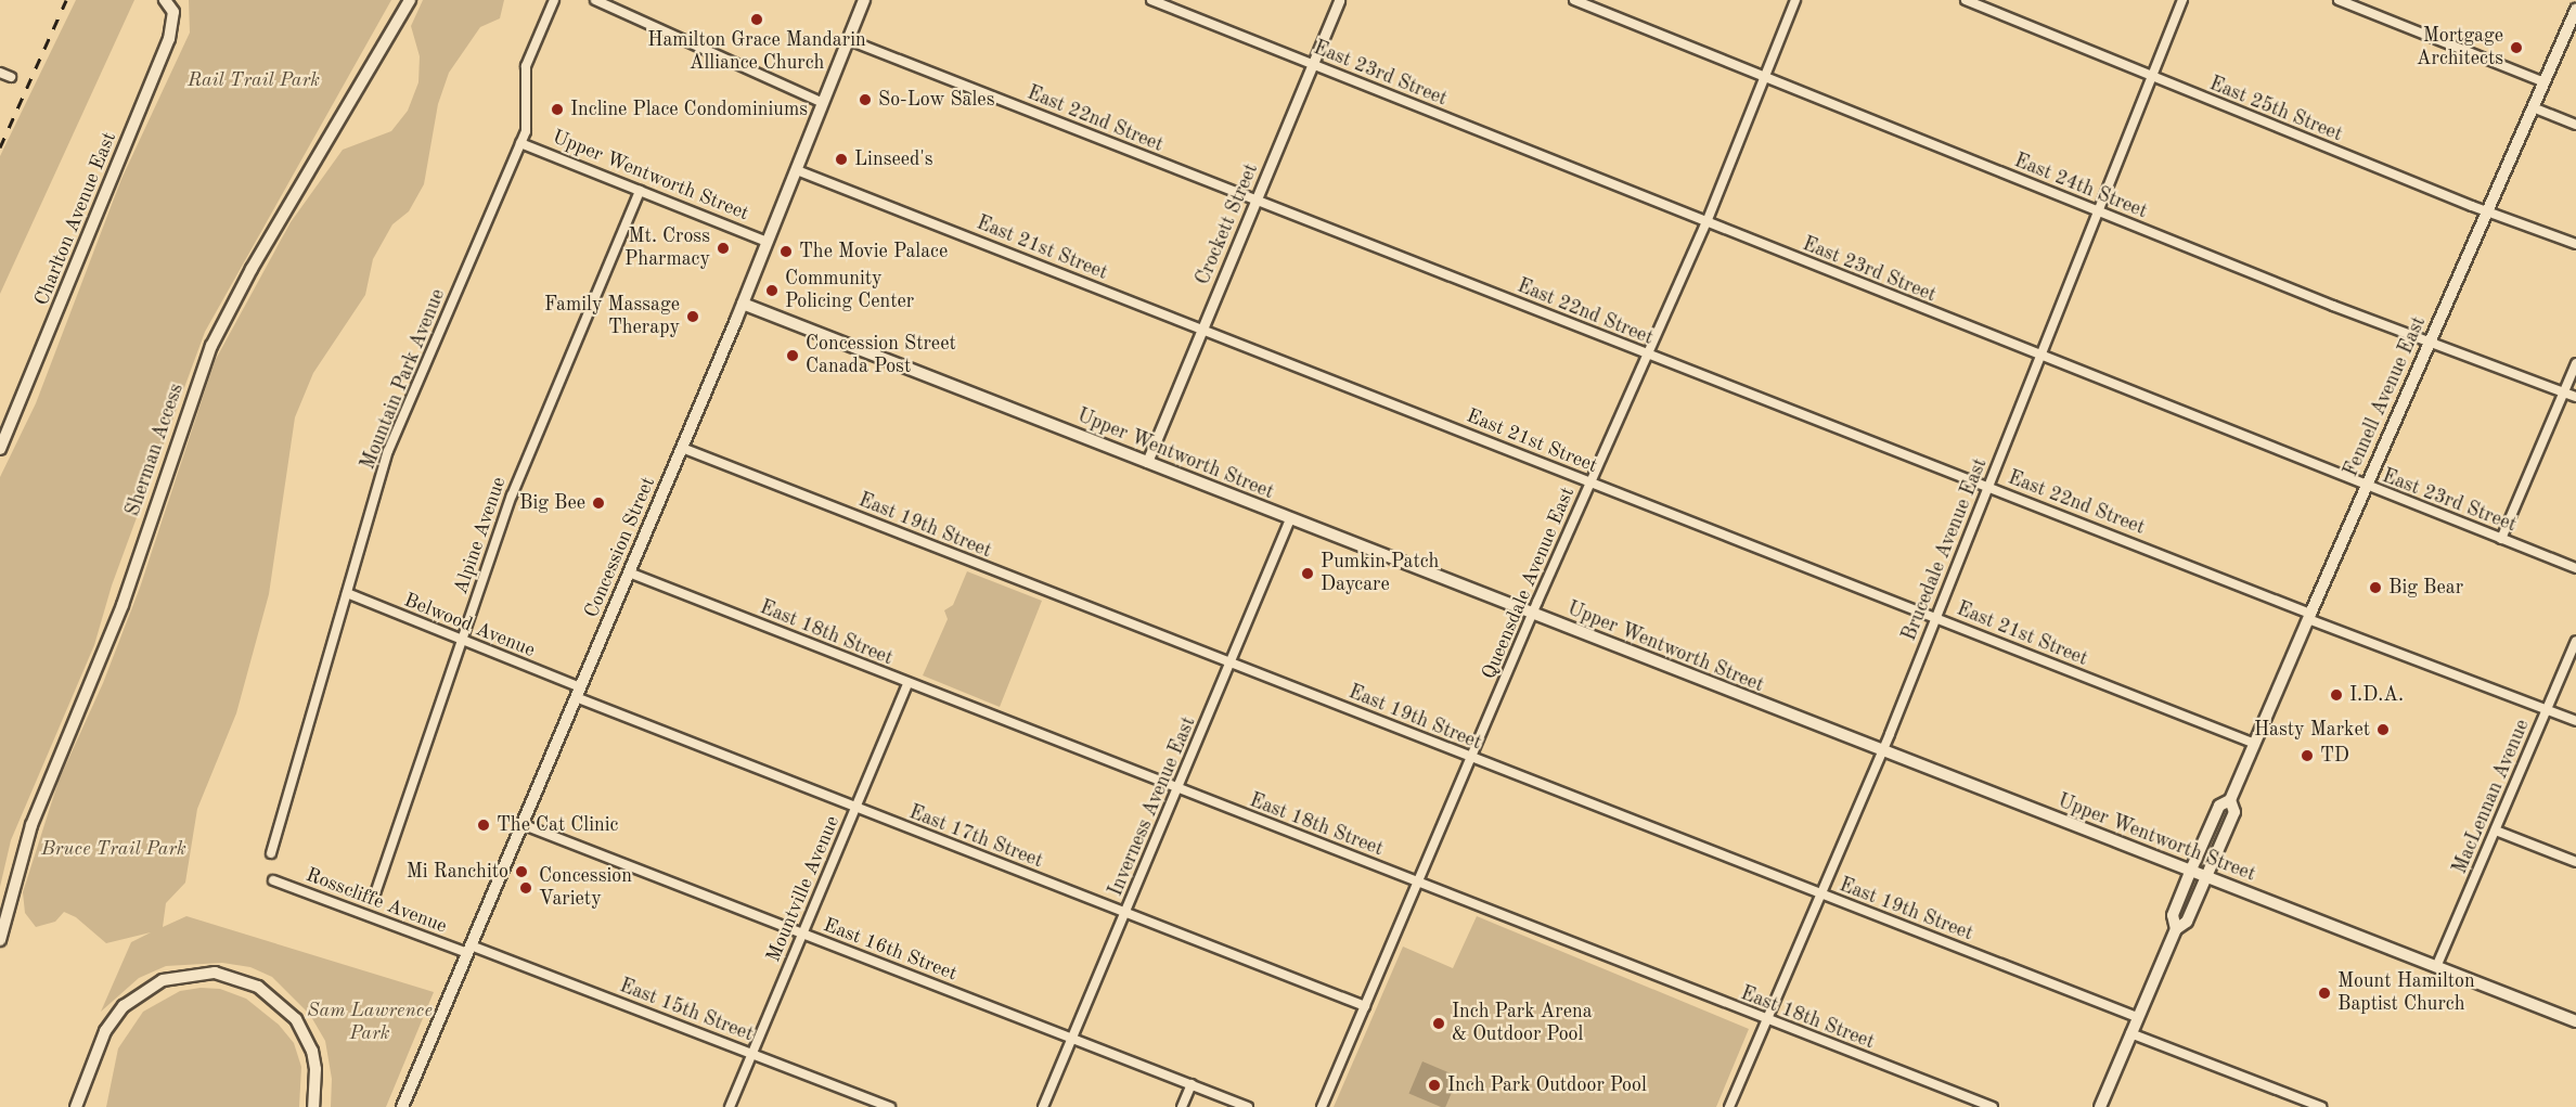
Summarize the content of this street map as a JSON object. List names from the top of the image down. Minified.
{"streets":{"main road":["Upper Wentworth Street","Charlton Avenue East","Fennell Avenue East","Sherman Access","Concession Street"],"street":["East 23rd Street","East 25th Street","East 22nd Street","East 24th Street","Crockett Street","East 21st Street","Mountain Park Avenue","East 19th Street","Alpine Avenue","Brucedale Avenue East","Queensdale Avenue East","Belwood Avenue","East 18th Street","MacLennan Avenue","Inverness Avenue East","East 17th Street","Mountville Avenue","Rosscliffe Avenue","East 16th Street","East 15th Street"]},"crossings":[["East 23rd Street","Crockett Street"],["East 23rd Street","Fennell Avenue East"],["East 23rd Street","Brucedale Avenue East"],["East 23rd Street","Queensdale Avenue East"],["East 25th Street","Fennell Avenue East"],["East 25th Street","Brucedale Avenue East"],["East 22nd Street","Crockett Street"],["East 22nd Street","Fennell Avenue East"],["East 22nd Street","Concession Street"],["East 22nd Street","Brucedale Avenue East"],["East 22nd Street","Queensdale Avenue East"],["East 22nd Street","MacLennan Avenue"],["Upper Wentworth Street","Crockett Street"],["Upper Wentworth Street","Mountain Park Avenue"],["Upper Wentworth Street","Fennell Avenue East"],["Upper Wentworth Street","Alpine Avenue"],["Upper Wentworth Street","Concession Street"],["Upper Wentworth Street","Brucedale Avenue East"],["Upper Wentworth Street","Queensdale Avenue East"],["Upper Wentworth Street","MacLennan Avenue"],["Upper Wentworth Street","Inverness Avenue East"],["East 24th Street","Fennell Avenue East"],["East 24th Street","Brucedale Avenue East"],["East 24th Street","Queensdale Avenue East"],["Crockett Street","East 21st Street"],["East 21st Street","Fennell Avenue East"],["East 21st Street","Concession Street"],["East 21st Street","Brucedale Avenue East"],["East 21st Street","Queensdale Avenue East"],["Mountain Park Avenue","Belwood Avenue"],["Fennell Avenue East","East 19th Street"],["East 19th Street","Concession Street"],["East 19th Street","Brucedale Avenue East"],["East 19th Street","Queensdale Avenue East"],["East 19th Street","Inverness Avenue East"],["Alpine Avenue","Belwood Avenue"],["Concession Street","Belwood Avenue"],["Concession Street","East 18th Street"],["Concession Street","East 17th Street"],["Concession Street","Rosscliffe Avenue"],["Concession Street","East 16th Street"],["Concession Street","East 15th Street"],["Brucedale Avenue East","East 18th Street"],["Queensdale Avenue East","East 18th Street"],["Queensdale Avenue East","East 17th Street"],["Belwood Avenue","East 17th Street"],["East 18th Street","Inverness Avenue East"],["East 18th Street","Mountville Avenue"],["Inverness Avenue East","East 17th Street"],["Inverness Avenue East","East 16th Street"],["East 17th Street","Mountville Avenue"],["Mountville Avenue","East 16th Street"],["Mountville Avenue","East 15th Street"],["Rosscliffe Avenue","East 15th Street"]],"parks":["Rail Trail Park","Bruce Trail Park","Sam Lawrence Park"],"places":["Hamilton Grace Mandarin Alliance Church","Mortgage Architects","So-Low Sales","Incline Place Condominiums","Linseed's","Mt. Cross Pharmacy","The Movie Palace","Community Policing Center","Family Massage Therapy","Concession Street Canada Post","Big Bee","Pumkin Patch Daycare","Big Bear","I.D.A.","Hasty Market","TD","The Cat Clinic","Mi Ranchito","Concession Variety","Mount Hamilton Baptist Church","Inch Park Arena & Outdoor Pool","Inch Park Outdoor Pool"]}
